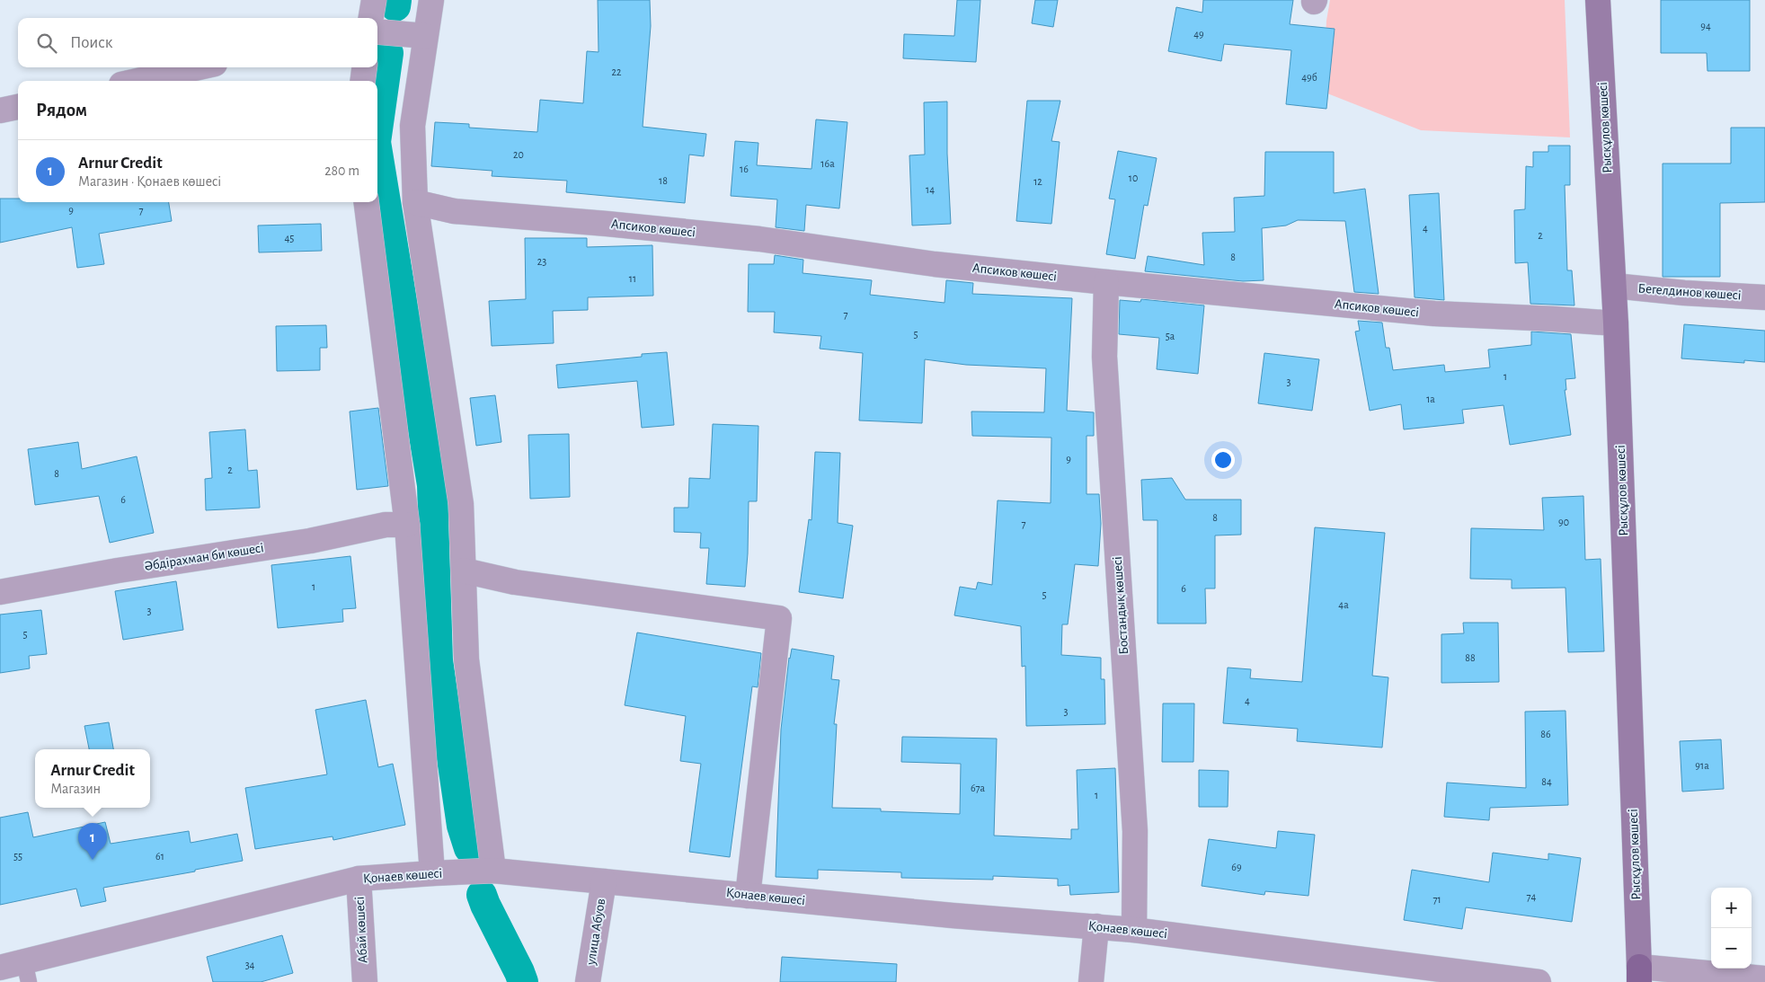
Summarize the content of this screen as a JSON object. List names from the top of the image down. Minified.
{"streets":{"main road":["Рысқұлов көшесі"],"street":["Апсиков көшесі","Бегелдинов көшесі","Әбдірахман би көшесі","Бостандық көшесі","Қонаев көшесі","Абай көшесі","улица Абуов"]},"crossings":[["Рысқұлов көшесі","Апсиков көшесі"],["Рысқұлов көшесі","Бегелдинов көшесі"],["Апсиков көшесі","Бостандық көшесі"],["Бостандық көшесі","Қонаев көшесі"],["Қонаев көшесі","Абай көшесі"],["Қонаев көшесі","улица Абуов"]],"house_numbers":["94","49","22","49б","20","16а","16","10","18","12","14","9","7","4","2","45","8","23","11","7","5","5а","1","3","1а","9","2","8","6","8","90","7","1","6","5","4а","3","5","88","4","3","86","91а","84","67а","1","55","61","69","74","71","34"],"page":{"search":"Поиск","heading":"Рядом","list":[{"mark":"1","name":"Arnur Credit","note":"Магазин · Қонаев көшесі","value":"280 m"}],"popup":["Arnur Credit","Магазин"],"pins":"1","map_buttons":["+","−"]}}
